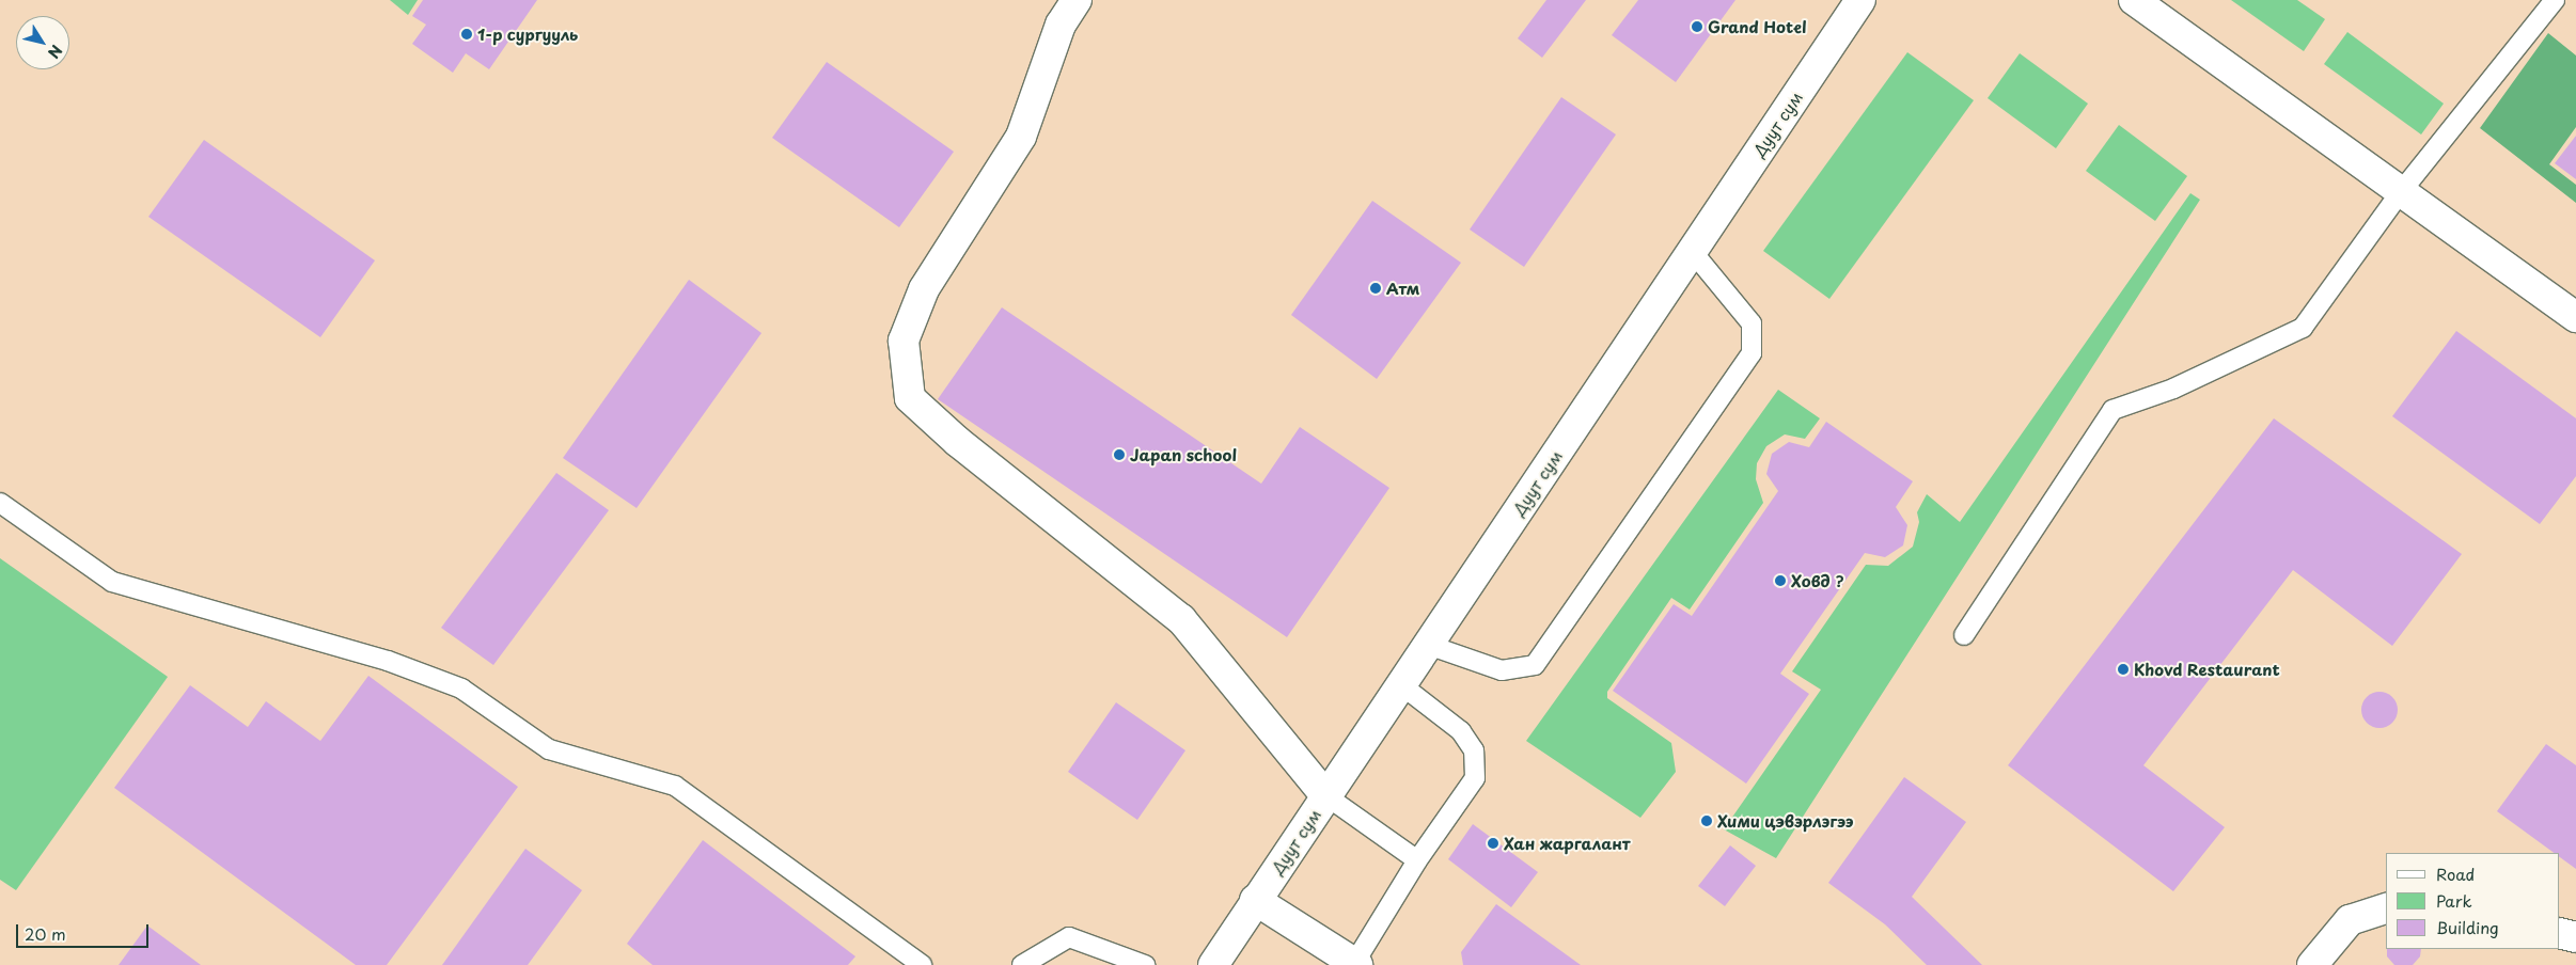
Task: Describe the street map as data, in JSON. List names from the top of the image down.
{
  "streets": {
    "main road": ["Дуут сум"]
  },
  "places": [
    "Grand Hotel",
    "1-р сургууль",
    "Атм",
    "Japan school",
    "Ховд ?",
    "Khovd Restaurant",
    "Хими цэвэрлэгээ",
    "Хан жаргалант"
  ],
  "legend": ["Road", "Park", "Building"],
  "scale_bar": "20 m",
  "north": "bottom right"
}
